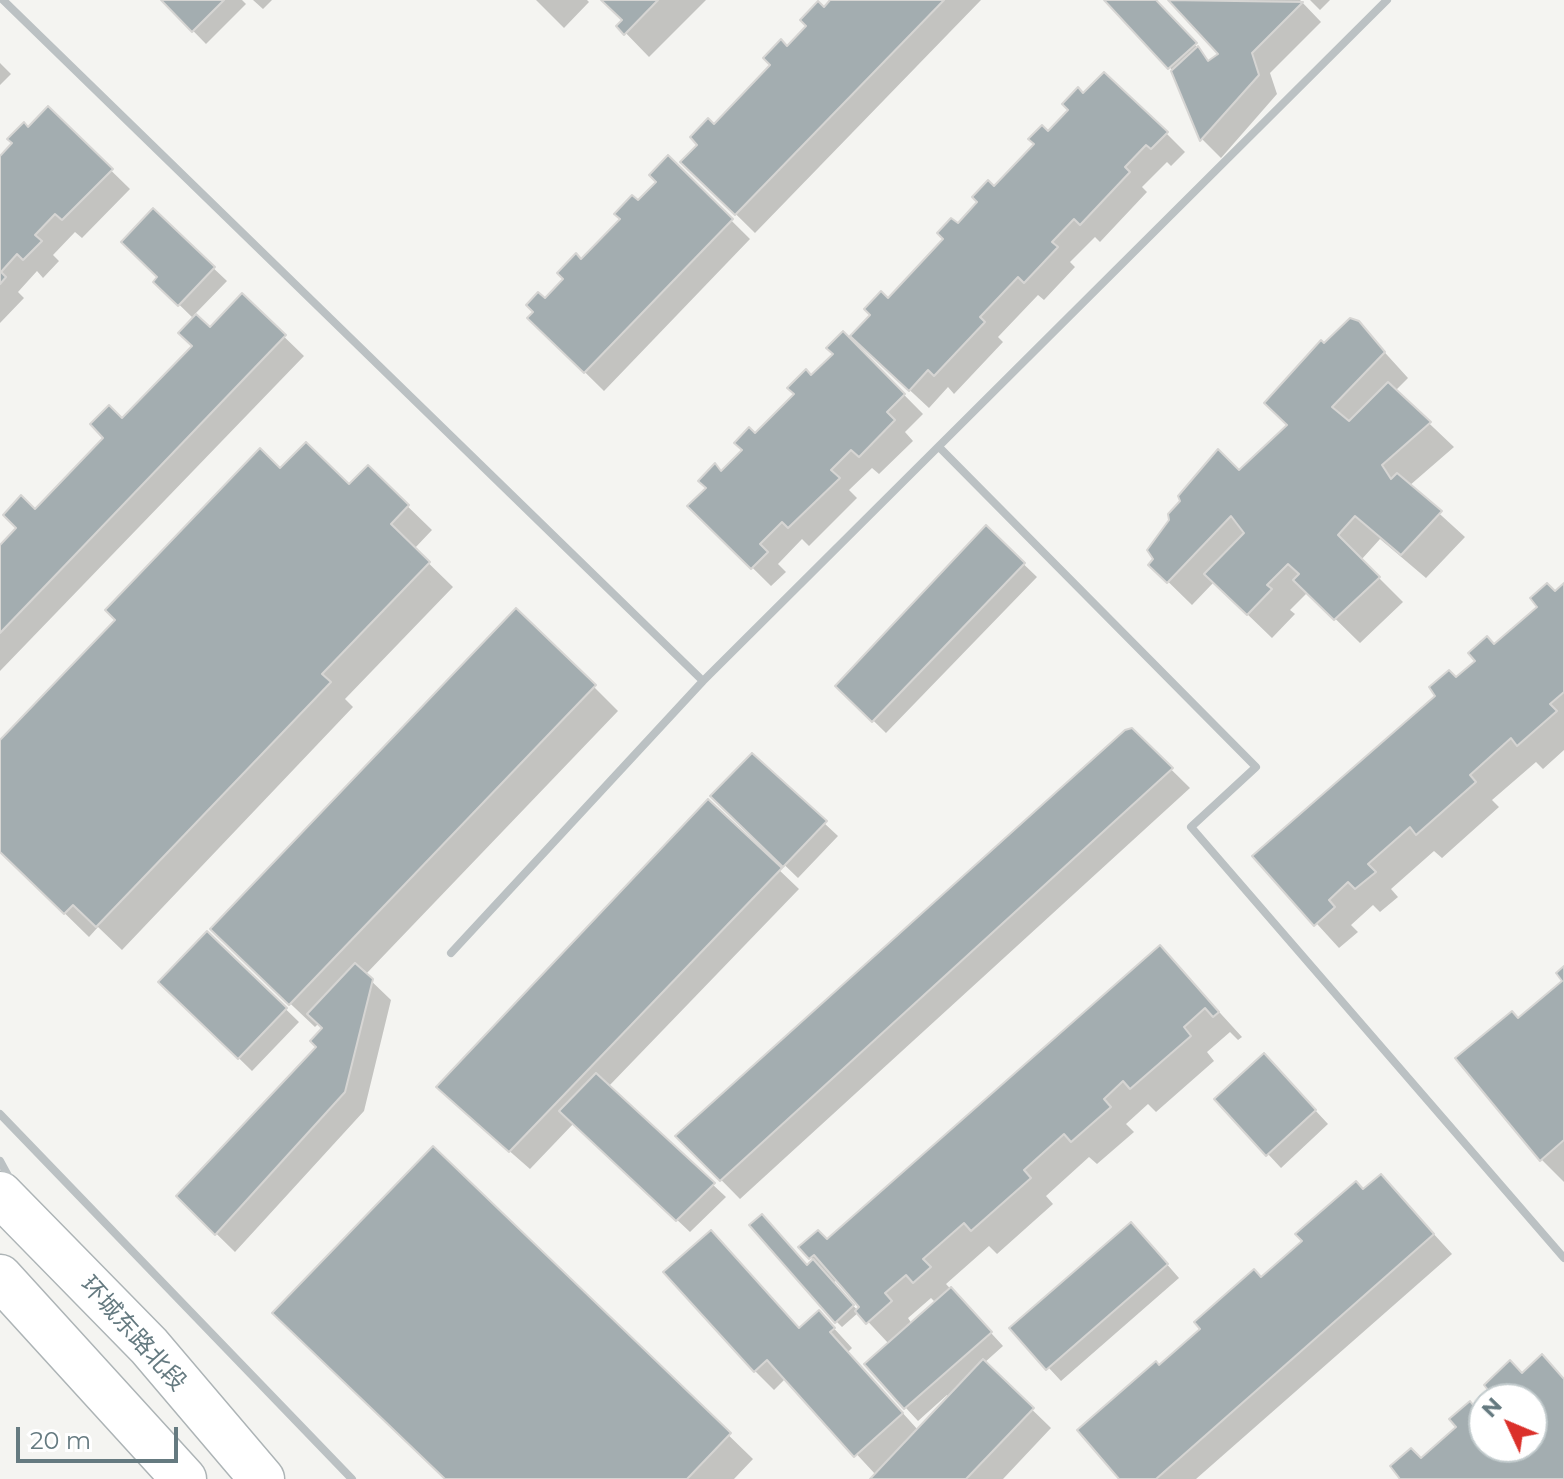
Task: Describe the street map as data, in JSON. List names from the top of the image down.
{
  "streets": {
    "main road": ["环城东路北段"]
  },
  "scale_bar": "20 m",
  "north": "top left"
}
